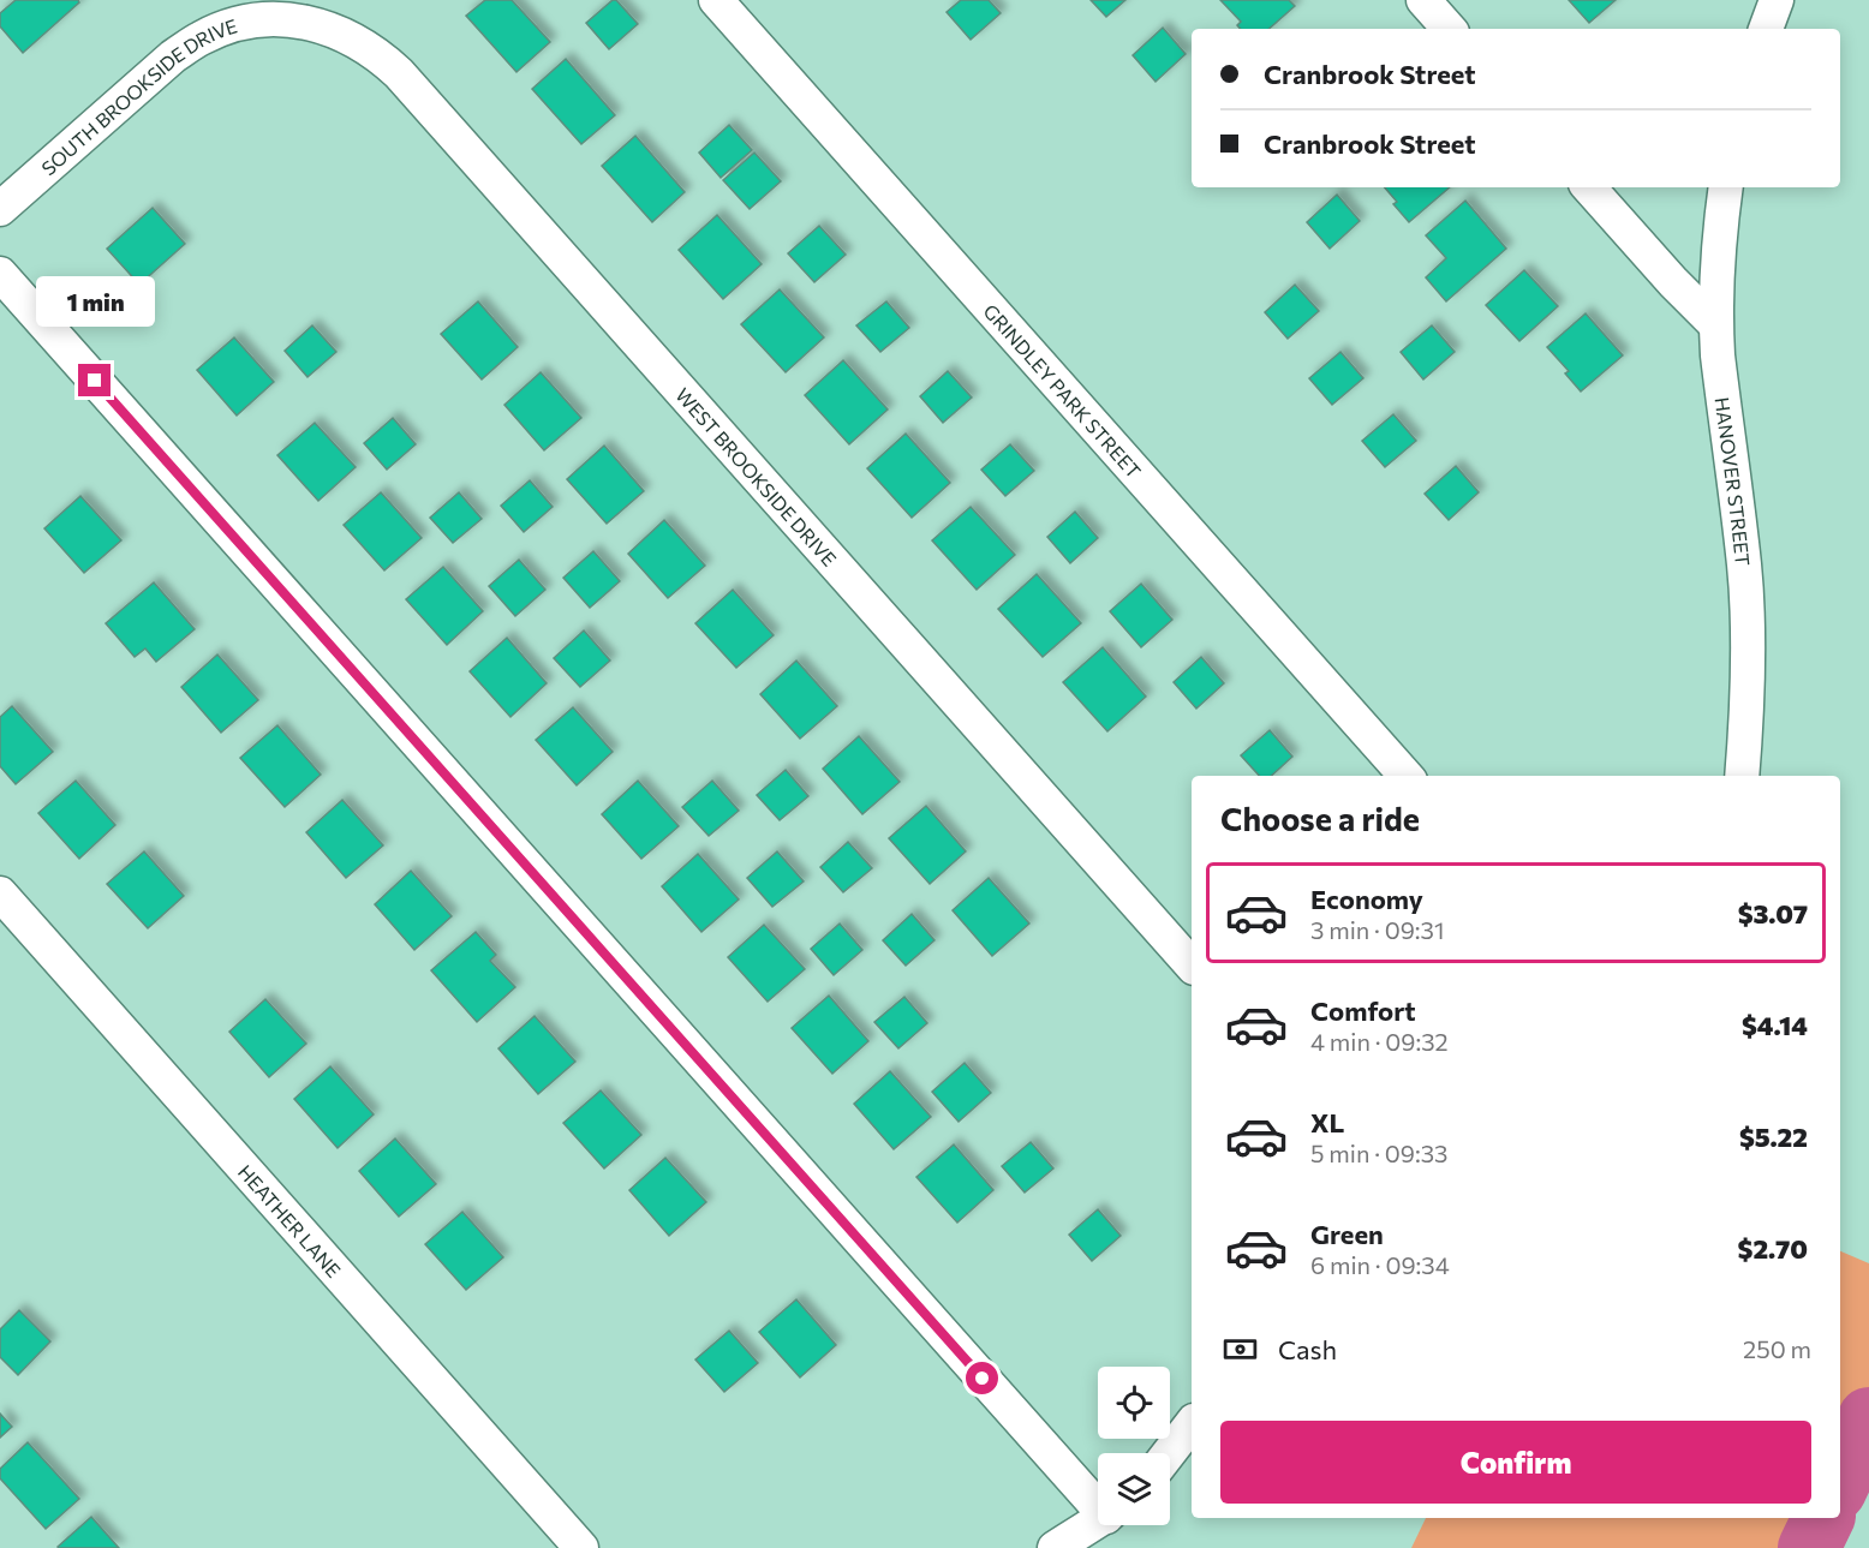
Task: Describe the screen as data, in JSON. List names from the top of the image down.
{
  "streets": {
    "street": [
      "SOUTH BROOKSIDE DRIVE",
      "GRINDLEY PARK STREET",
      "WEST BROOKSIDE DRIVE",
      "HANOVER STREET",
      "HEATHER LANE"
    ]
  },
  "crossings": [
    ["SOUTH BROOKSIDE DRIVE", "WEST BROOKSIDE DRIVE"]
  ],
  "page": {
    "banner": ["Cranbrook Street", "Cranbrook Street"],
    "bubble": "1 min",
    "heading": "Choose a ride",
    "list": [
      {
        "name": "Economy",
        "note": "3 min · 09:31",
        "value": "$3.07"
      },
      {
        "name": "Comfort",
        "note": "4 min · 09:32",
        "value": "$4.14"
      },
      {
        "name": "XL",
        "note": "5 min · 09:33",
        "value": "$5.22"
      },
      {
        "name": "Green",
        "note": "6 min · 09:34",
        "value": "$2.70"
      }
    ],
    "pay": ["Cash", "250 m"],
    "buttons": "Confirm"
  }
}
